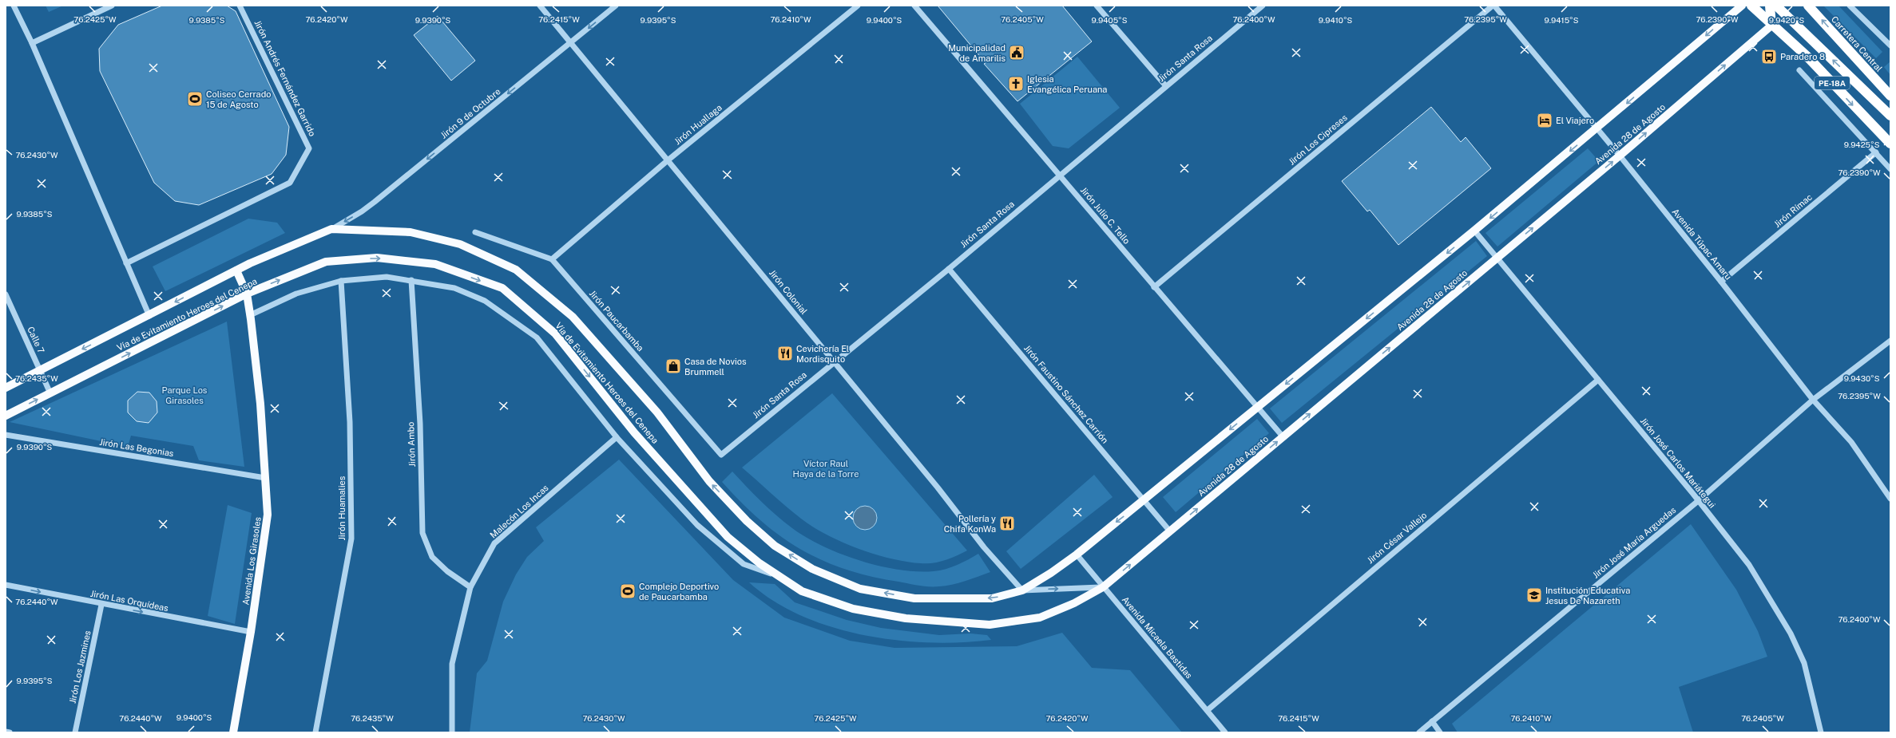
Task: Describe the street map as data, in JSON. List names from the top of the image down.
{
  "streets": {
    "highway": ["Carretera Central", "PE-18A"],
    "main road": ["Avenida 28 de Agosto", "Vía de Evitamiento Heroes del Cenepa", "Avenida Los Girasoles"],
    "street": [
      "Jirón Santa Rosa",
      "Jirón Andrés Fernández Garrido",
      "Jirón 9 de Octubre",
      "Jirón Huallaga",
      "Jirón Los Cipreses",
      "Jirón Rímac",
      "Jirón Julio C. Tello",
      "Avenida Túpac Amaru",
      "Jirón Colonial",
      "Jirón Paucarbamba",
      "Calle 7",
      "Jirón Faustino Sánchez Carrión",
      "Jirón Ambo",
      "Jirón Las Begonias",
      "Jirón José Carlos Mariátegui",
      "Jirón Huamalies",
      "Malecón Los Incas",
      "Jirón César Vallejo",
      "Jirón José María Arguedas",
      "Jirón Las Orquídeas",
      "Avenida Micaela Bastidas",
      "Jirón Los Jazmines"
    ]
  },
  "crossings": [
    ["Jirón Santa Rosa", "Jirón Julio C. Tello"],
    ["Jirón Santa Rosa", "Jirón Colonial"],
    ["Jirón Santa Rosa", "Jirón Paucarbamba"],
    ["Jirón Santa Rosa", "Jirón Faustino Sánchez Carrión"],
    ["PE-18A", "Avenida 28 de Agosto"],
    ["Jirón 9 de Octubre", "Jirón Colonial"],
    ["Jirón 9 de Octubre", "Vía de Evitamiento Heroes del Cenepa"],
    ["Jirón Huallaga", "Jirón Colonial"],
    ["Jirón Huallaga", "Jirón Paucarbamba"],
    ["Avenida 28 de Agosto", "Jirón Julio C. Tello"],
    ["Avenida 28 de Agosto", "Avenida Túpac Amaru"],
    ["Avenida 28 de Agosto", "Vía de Evitamiento Heroes del Cenepa"],
    ["Avenida 28 de Agosto", "Jirón Faustino Sánchez Carrión"],
    ["Avenida 28 de Agosto", "Jirón José Carlos Mariátegui"],
    ["Avenida 28 de Agosto", "Avenida Micaela Bastidas"],
    ["Jirón Los Cipreses", "Jirón Julio C. Tello"],
    ["Jirón Los Cipreses", "Avenida Túpac Amaru"],
    ["Jirón Rímac", "Avenida Túpac Amaru"],
    ["Avenida Túpac Amaru", "Jirón José María Arguedas"],
    ["Jirón Colonial", "Vía de Evitamiento Heroes del Cenepa"],
    ["Vía de Evitamiento Heroes del Cenepa", "Calle 7"],
    ["Vía de Evitamiento Heroes del Cenepa", "Avenida Los Girasoles"],
    ["Vía de Evitamiento Heroes del Cenepa", "Avenida Micaela Bastidas"],
    ["Jirón Ambo", "Malecón Los Incas"],
    ["Jirón Las Begonias", "Avenida Los Girasoles"],
    ["Jirón José Carlos Mariátegui", "Jirón César Vallejo"],
    ["Jirón José Carlos Mariátegui", "Jirón José María Arguedas"],
    ["Jirón César Vallejo", "Avenida Micaela Bastidas"],
    ["Avenida Los Girasoles", "Jirón Las Orquídeas"],
    ["Jirón Las Orquídeas", "Jirón Los Jazmines"]
  ],
  "one_way": ["Jirón 9 de Octubre", "Jirón Las Orquídeas"],
  "parks": ["Parque Los Girasoles", "Víctor Raul Haya de la Torre"],
  "places": {
    "public building": ["Municipalidad de Amarilis"],
    "bus stop": ["Paradero 8"],
    "church": ["Iglesia Evangélica Peruana"],
    "sports": ["Coliseo Cerrado 15 de Agosto", "Complejo Deportivo de Paucarbamba"],
    "hotel": ["El Viajero"],
    "restaurant": ["Cevichería El Mordisquito", "Pollería y Chifa KonWa"],
    "shop": ["Casa de Novios Brummell"],
    "school or university": ["Institución Educativa Jesus De Nazareth"]
  },
  "coordinates": [
    "76.2390°W",
    "76.2425°W",
    "76.2420°W",
    "76.2415°W",
    "76.2410°W",
    "76.2405°W",
    "76.2400°W",
    "76.2395°W",
    "9.9385°S",
    "9.9390°S",
    "9.9395°S",
    "9.9400°S",
    "9.9405°S",
    "9.9410°S",
    "9.9415°S",
    "9.9420°S",
    "9.9425°S",
    "76.2430°W",
    "9.9430°S",
    "76.2435°W",
    "76.2440°W"
  ]
}
